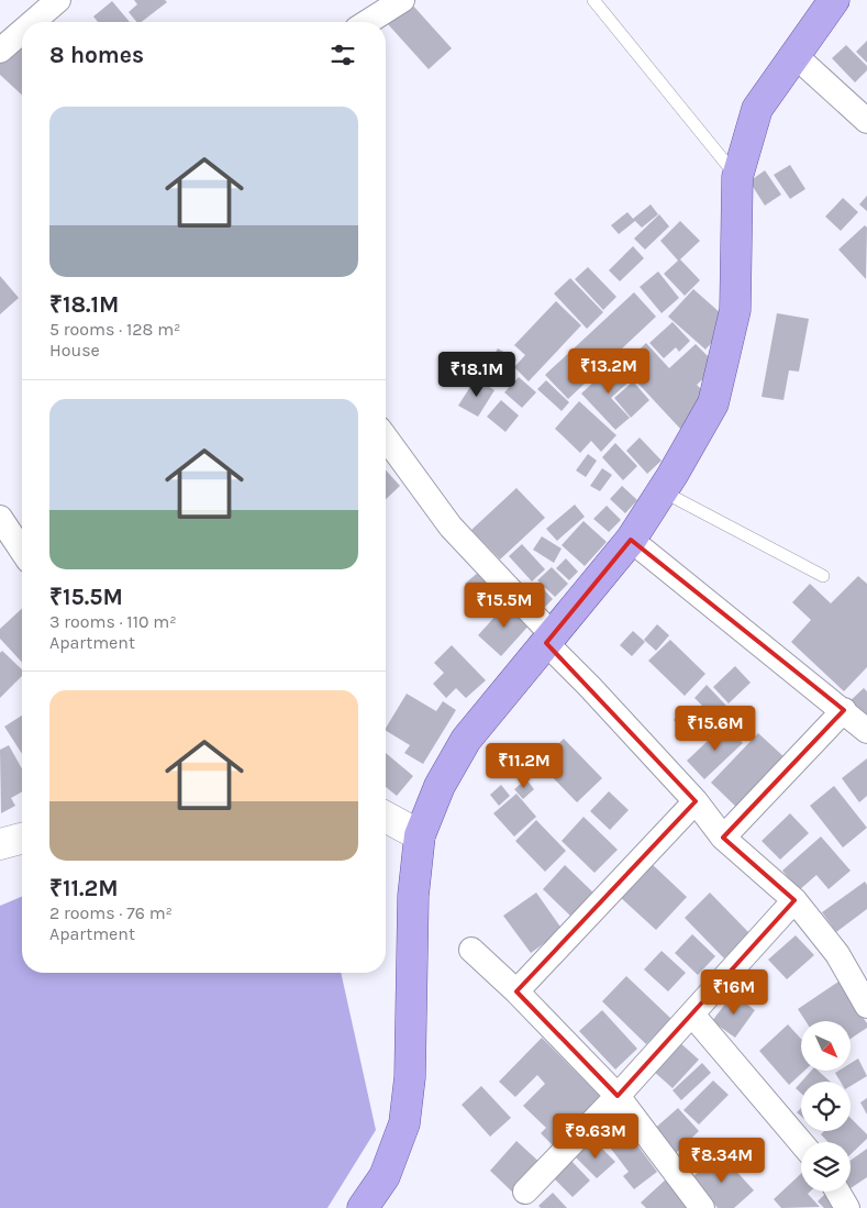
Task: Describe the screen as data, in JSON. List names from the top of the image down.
{
  "north": "bottom right",
  "page": {
    "heading": "8 homes",
    "list": [
      {
        "name": "₹18.1M",
        "note": "5 rooms · 128 m² · House"
      },
      {
        "name": "₹15.5M",
        "note": "3 rooms · 110 m² · Apartment"
      },
      {
        "name": "₹11.2M",
        "note": "2 rooms · 76 m² · Apartment"
      }
    ],
    "price": [
      "₹13.2M",
      "₹18.1M",
      "₹15.5M",
      "₹15.6M",
      "₹11.2M",
      "₹16M",
      "₹9.63M",
      "₹8.34M"
    ]
  }
}
